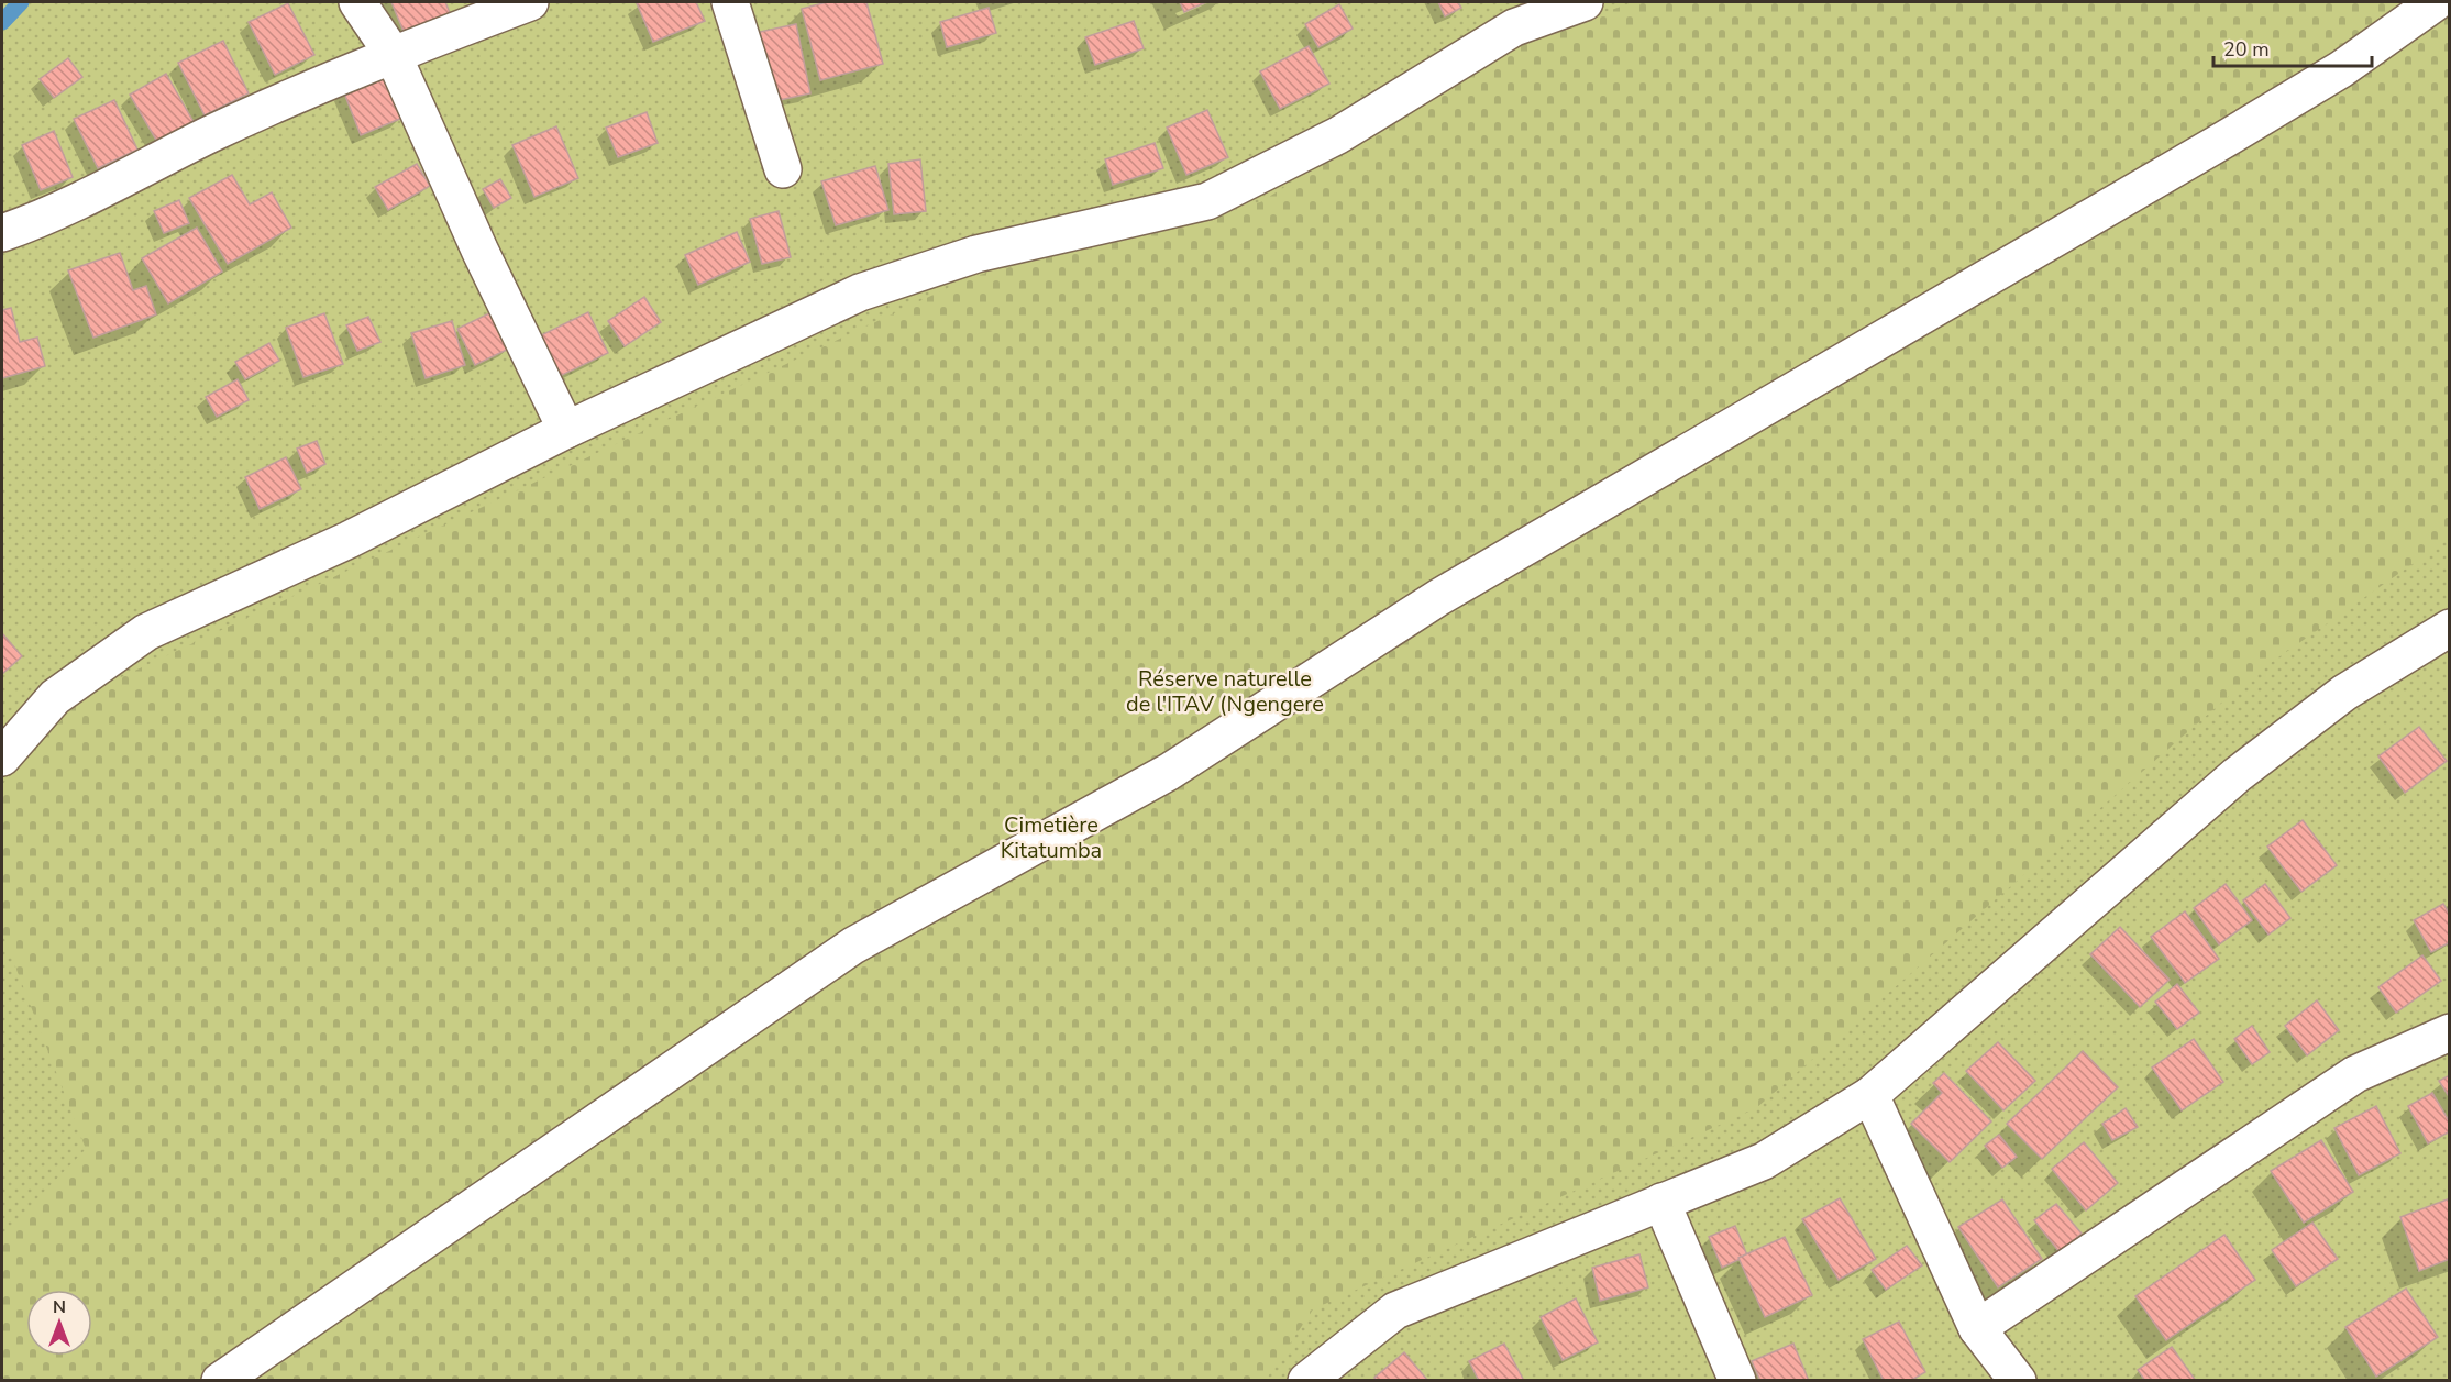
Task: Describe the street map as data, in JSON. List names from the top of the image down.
{
  "parks": ["Réserve naturelle de l'ITAV (Ngengere", "Cimetière Kitatumba"],
  "scale_bar": "20 m",
  "north": "top"
}
